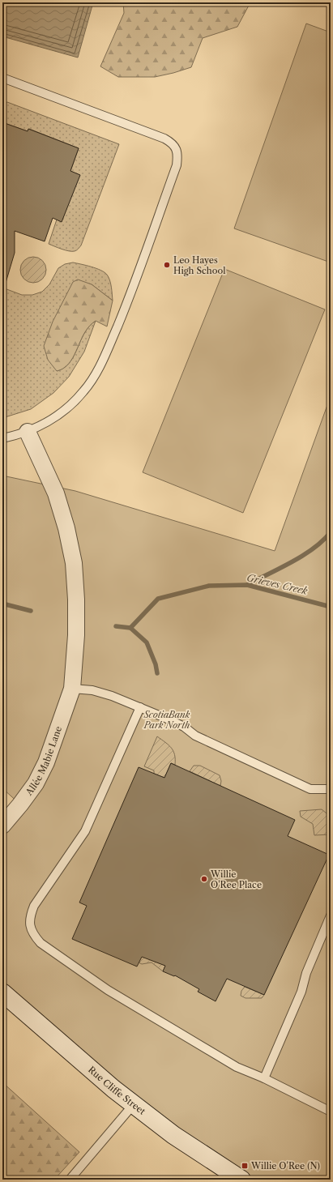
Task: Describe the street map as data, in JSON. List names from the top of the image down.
{
  "streets": {
    "main road": ["Rue Cliffe Street"],
    "street": ["Allée Mabie Lane"]
  },
  "water": ["Grieves Creek"],
  "parks": ["ScotiaBank Park North"],
  "places": {
    "other": ["Leo Hayes High School", "Willie O'Ree Place"],
    "transit": ["Willie O'Ree (N)"]
  }
}
